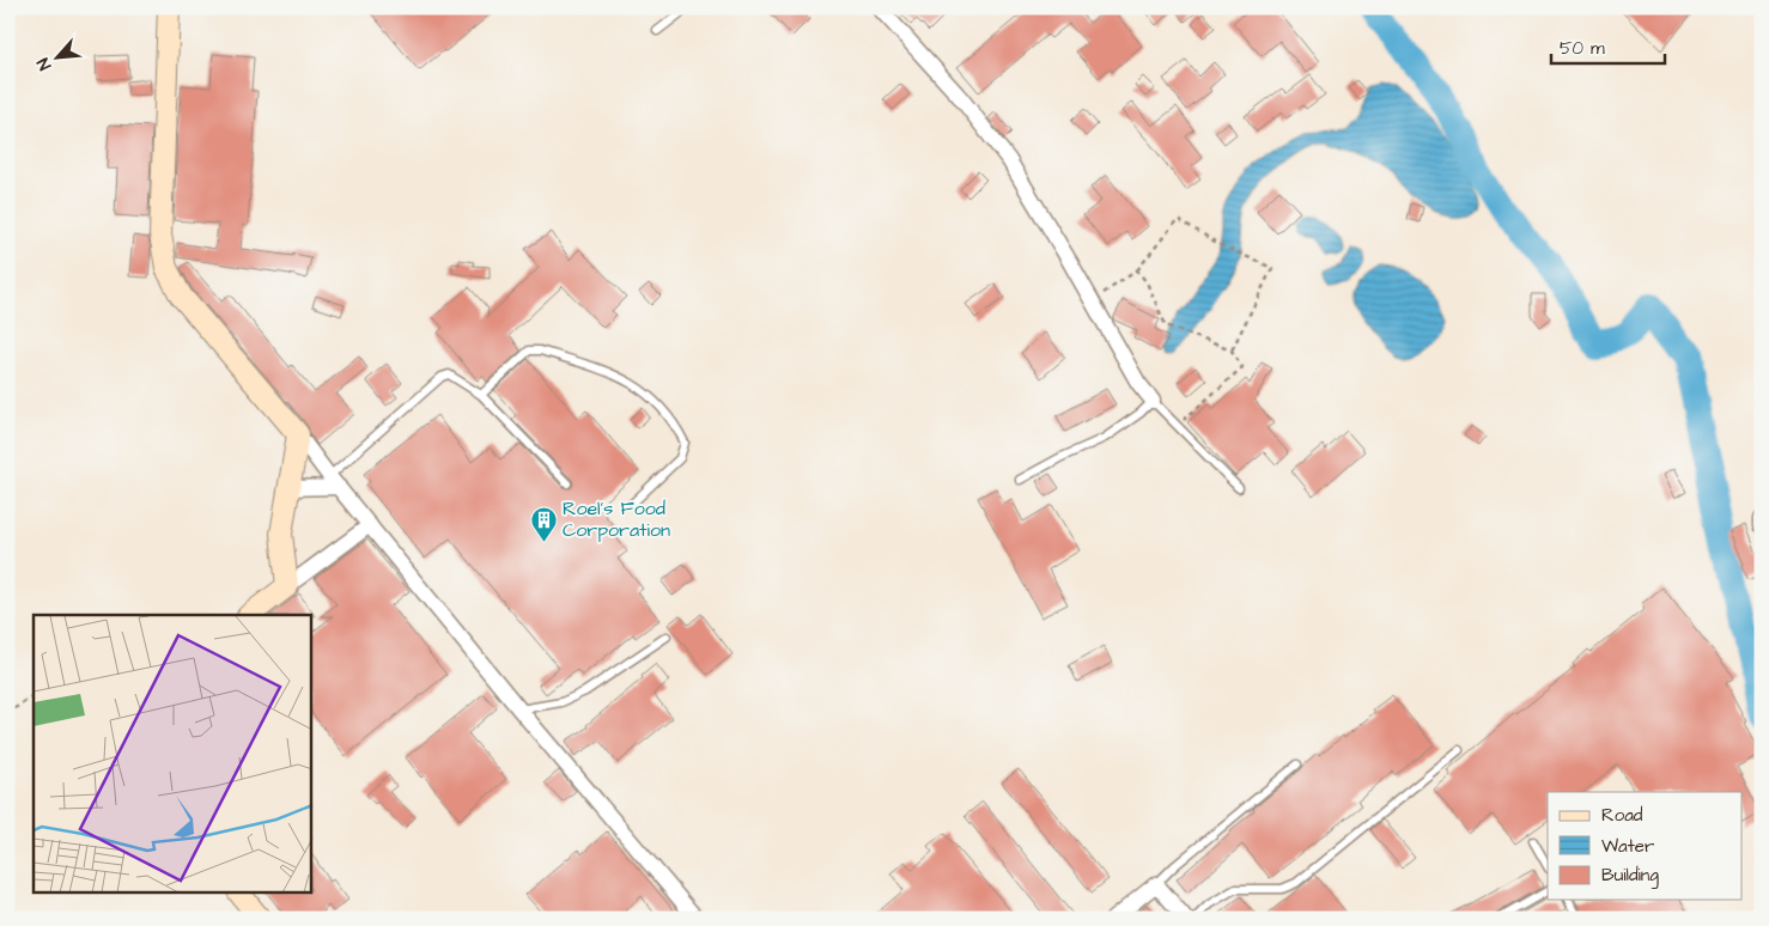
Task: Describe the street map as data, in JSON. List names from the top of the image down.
{
  "places": {
    "building": ["Roel's Food Corporation"]
  },
  "legend": ["Road", "Water", "Building"],
  "scale_bar": "50 m",
  "north": "bottom left"
}
